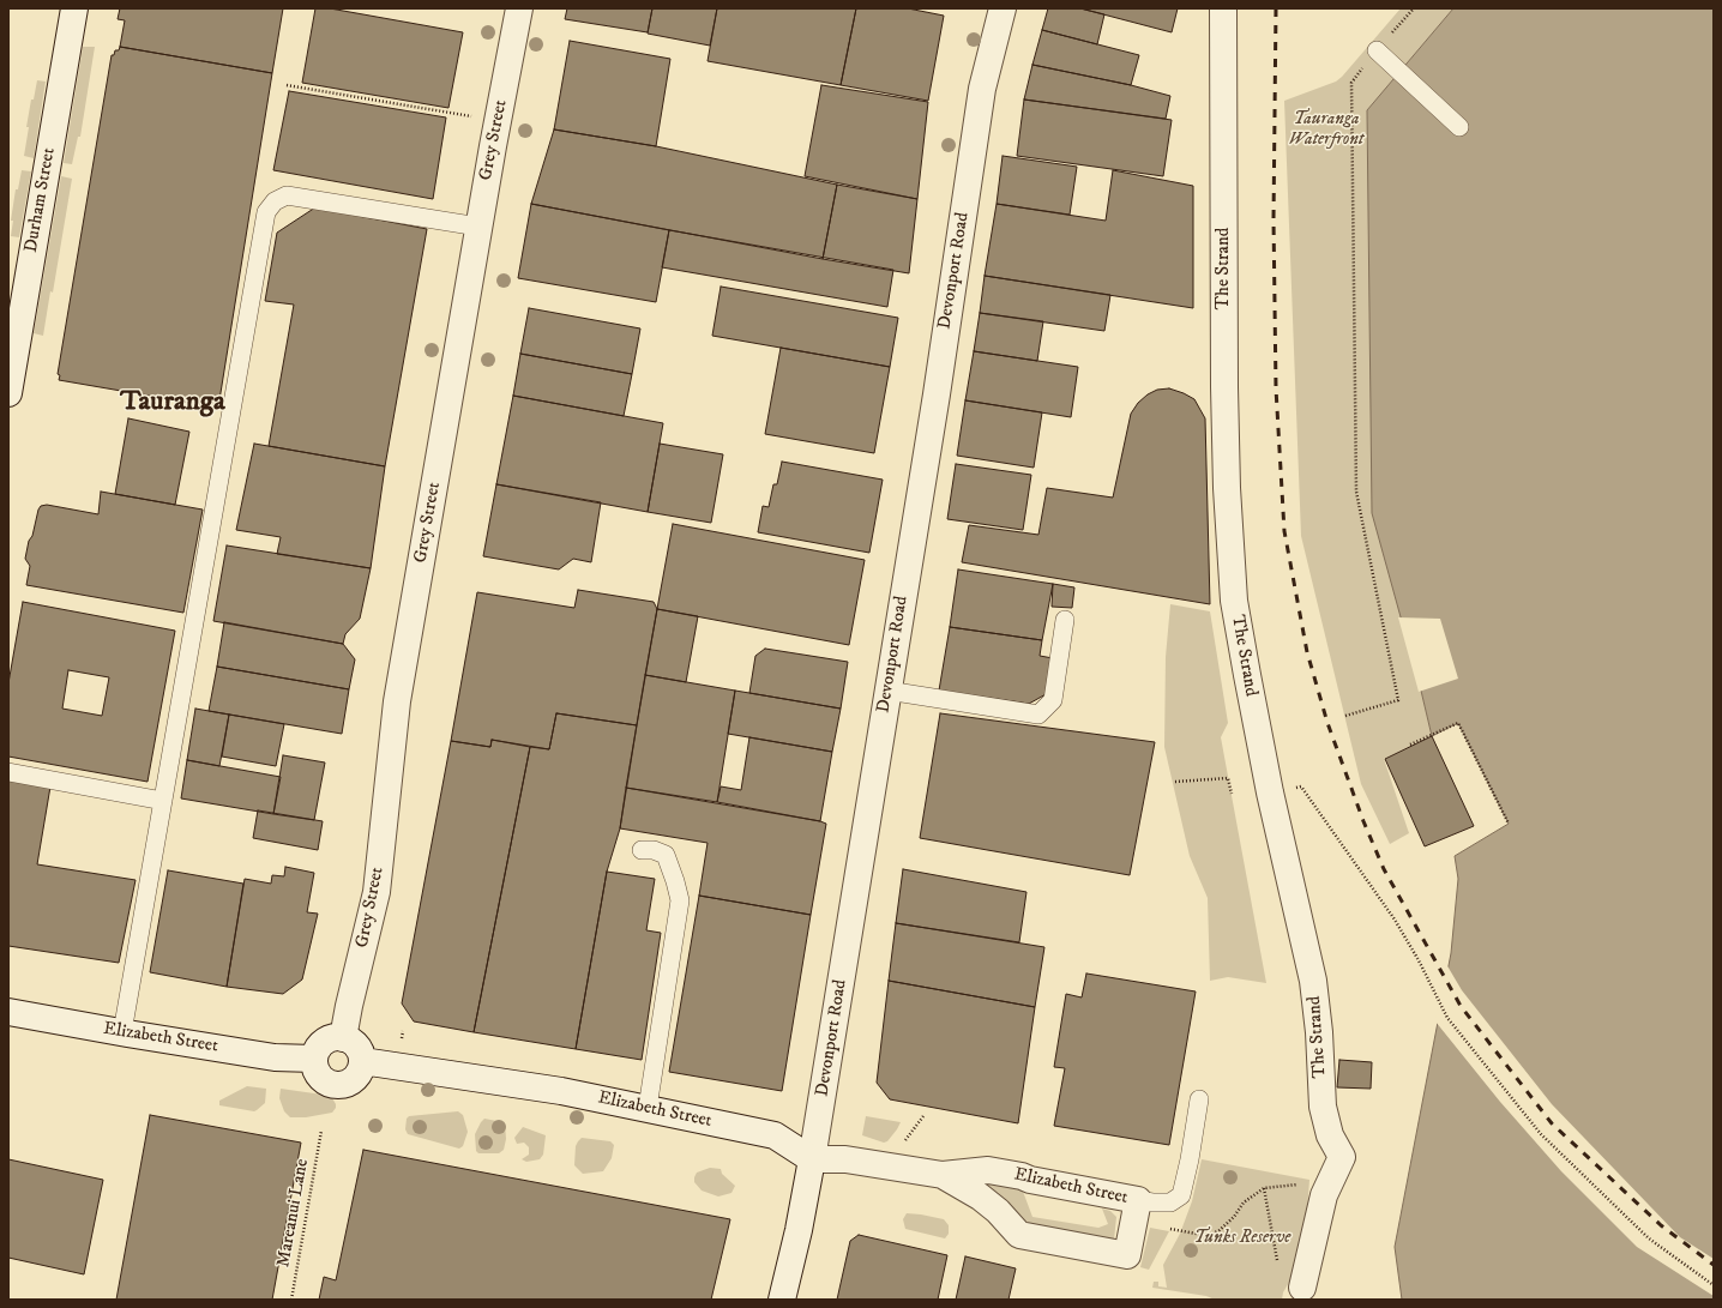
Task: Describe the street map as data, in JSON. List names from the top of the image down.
{
  "streets": {
    "street": [
      "Grey Street",
      "Durham Street",
      "The Strand",
      "Devonport Road",
      "Elizabeth Street"
    ],
    "path": ["Mareanui Lane"]
  },
  "crossings": [
    ["Grey Street", "Elizabeth Street"],
    ["Devonport Road", "Elizabeth Street"]
  ],
  "districts": ["Tauranga"],
  "parks": ["Tauranga Waterfront", "Tunks Reserve"]
}
